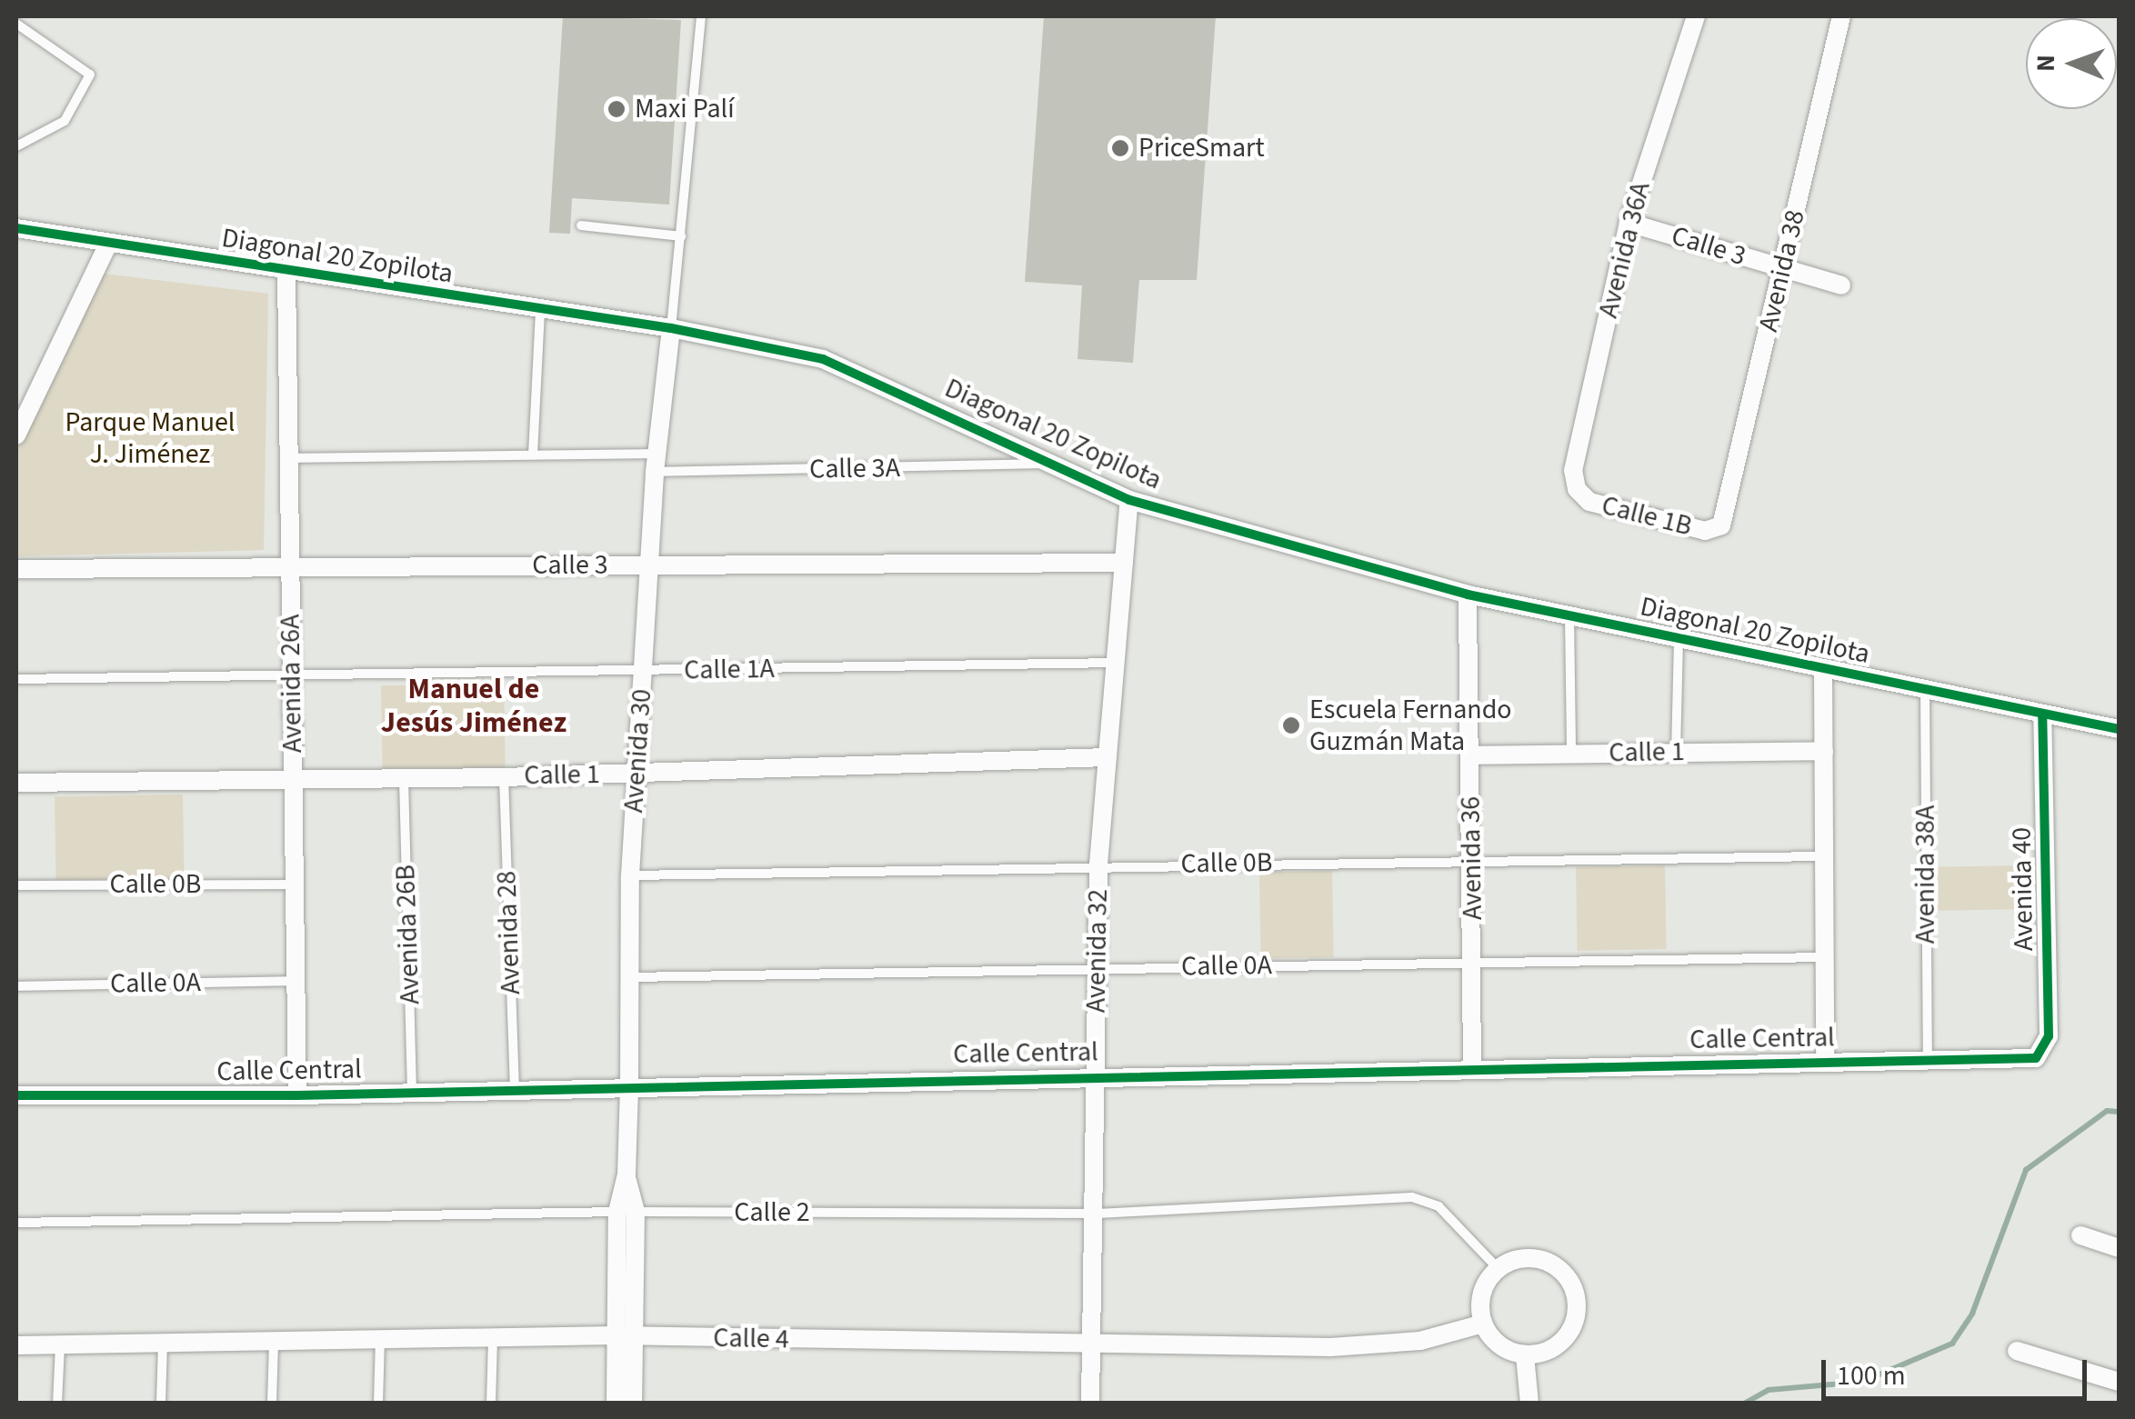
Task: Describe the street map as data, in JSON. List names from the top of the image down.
{
  "streets": {
    "street": [
      "Calle 3",
      "Avenida 36A",
      "Diagonal 20 Zopilota",
      "Avenida 38",
      "Calle 1B",
      "Avenida 26A",
      "Avenida 30",
      "Calle 1",
      "Avenida 36",
      "Avenida 40",
      "Avenida 32",
      "Calle Central",
      "Calle 4"
    ],
    "lane": [
      "Calle 3A",
      "Calle 1A",
      "Calle 0B",
      "Avenida 38A",
      "Avenida 28",
      "Avenida 26B",
      "Calle 0A",
      "Calle 2"
    ]
  },
  "crossings": [
    ["Calle 3", "Avenida 36A"],
    ["Calle 3", "Avenida 38"],
    ["Calle 3", "Avenida 26A"],
    ["Calle 3", "Avenida 30"],
    ["Calle 3", "Avenida 32"],
    ["Avenida 36A", "Calle 1B"],
    ["Diagonal 20 Zopilota", "Calle 3A"],
    ["Diagonal 20 Zopilota", "Avenida 26A"],
    ["Diagonal 20 Zopilota", "Avenida 30"],
    ["Diagonal 20 Zopilota", "Avenida 36"],
    ["Diagonal 20 Zopilota", "Avenida 38A"],
    ["Diagonal 20 Zopilota", "Avenida 40"],
    ["Diagonal 20 Zopilota", "Avenida 32"],
    ["Avenida 38", "Calle 1B"],
    ["Calle 3A", "Avenida 26A"],
    ["Calle 3A", "Avenida 30"],
    ["Calle 1A", "Avenida 26A"],
    ["Calle 1A", "Avenida 30"],
    ["Calle 1A", "Avenida 32"],
    ["Avenida 26A", "Calle 1"],
    ["Avenida 26A", "Calle 0B"],
    ["Avenida 26A", "Calle 0A"],
    ["Avenida 26A", "Calle Central"],
    ["Avenida 30", "Calle 1"],
    ["Avenida 30", "Calle 0B"],
    ["Avenida 30", "Calle 0A"],
    ["Avenida 30", "Calle Central"],
    ["Avenida 30", "Calle 2"],
    ["Avenida 30", "Calle 4"],
    ["Calle 1", "Avenida 36"],
    ["Calle 1", "Avenida 28"],
    ["Calle 1", "Avenida 26B"],
    ["Calle 1", "Avenida 32"],
    ["Avenida 36", "Calle 0B"],
    ["Avenida 36", "Calle 0A"],
    ["Avenida 36", "Calle Central"],
    ["Calle 0B", "Avenida 32"],
    ["Avenida 38A", "Calle Central"],
    ["Avenida 40", "Calle Central"],
    ["Avenida 28", "Calle Central"],
    ["Avenida 26B", "Calle Central"],
    ["Avenida 32", "Calle 0A"],
    ["Avenida 32", "Calle Central"],
    ["Avenida 32", "Calle 2"],
    ["Avenida 32", "Calle 4"],
    ["Calle 2", "Calle 4"]
  ],
  "districts": ["Manuel de Jesús Jiménez"],
  "parks": ["Parque Manuel J. Jiménez"],
  "places": ["Maxi Palí", "PriceSmart", "Escuela Fernando Guzmán Mata"],
  "scale_bar": "100 m",
  "north": "left"
}
